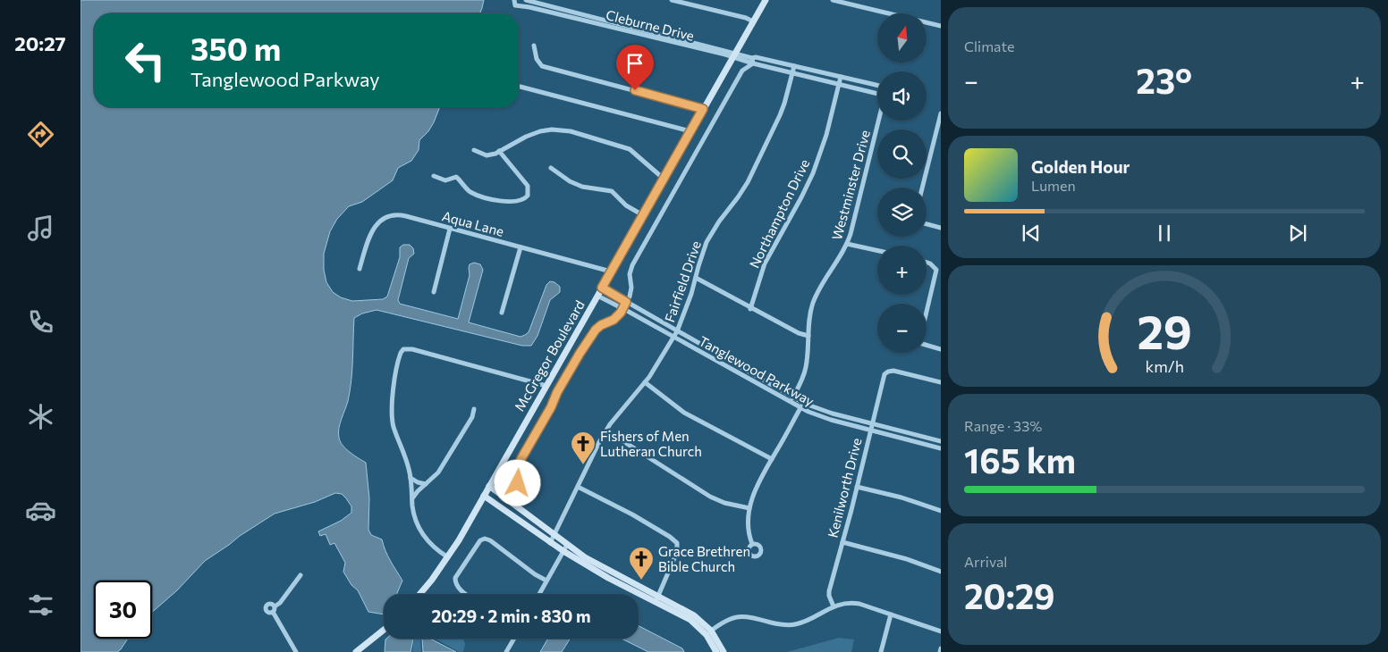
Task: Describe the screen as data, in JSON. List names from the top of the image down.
{
  "streets": {
    "main road": ["McGregor Boulevard"],
    "street": [
      "Cleburne Drive",
      "Westminster Drive",
      "Northampton Drive",
      "Aqua Lane",
      "Fairfield Drive",
      "Tanglewood Parkway",
      "Kenilworth Drive"
    ]
  },
  "crossings": [
    ["Cleburne Drive", "McGregor Boulevard"],
    ["Westminster Drive", "Tanglewood Parkway"],
    ["Aqua Lane", "McGregor Boulevard"],
    ["Fairfield Drive", "Tanglewood Parkway"],
    ["McGregor Boulevard", "Tanglewood Parkway"],
    ["Tanglewood Parkway", "Kenilworth Drive"]
  ],
  "places": {
    "church": ["Fishers of Men Lutheran Church", "Grace Brethren Bible Church"]
  },
  "north": "top",
  "page": {
    "tabs": "20:27",
    "tile": [
      "Climate",
      ["Range · 33%", "165 km"],
      ["Arrival", "20:29"]
    ],
    "map_buttons": ["+", "−"],
    "turn": ["350 m", "Tanglewood Parkway"],
    "heat": ["−", "23°", "+"],
    "song": ["Golden Hour", "Lumen"],
    "limit": "30",
    "trip": "20:29 · 2 min · 830 m",
    "gauge": ["29", "km/h"]
  }
}
